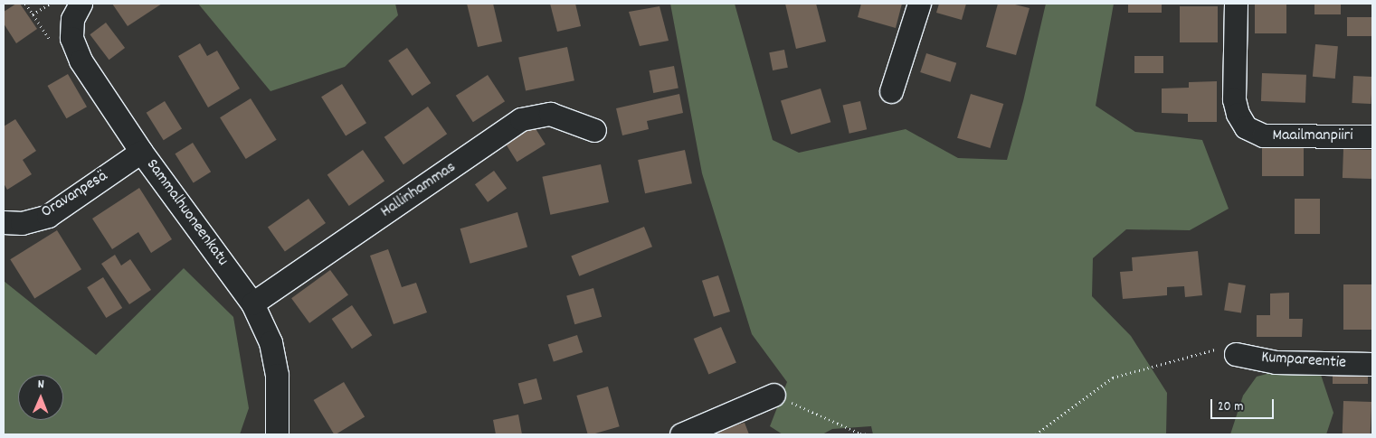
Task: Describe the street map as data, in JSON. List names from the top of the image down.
{
  "streets": {
    "street": [
      "Maailmanpiiri",
      "Hallinhammas",
      "Oravanpesä",
      "Sammalhuoneenkatu",
      "Kumpareentie"
    ]
  },
  "crossings": [
    ["Hallinhammas", "Sammalhuoneenkatu"],
    ["Oravanpesä", "Sammalhuoneenkatu"]
  ],
  "scale_bar": "20 m",
  "north": "top"
}
